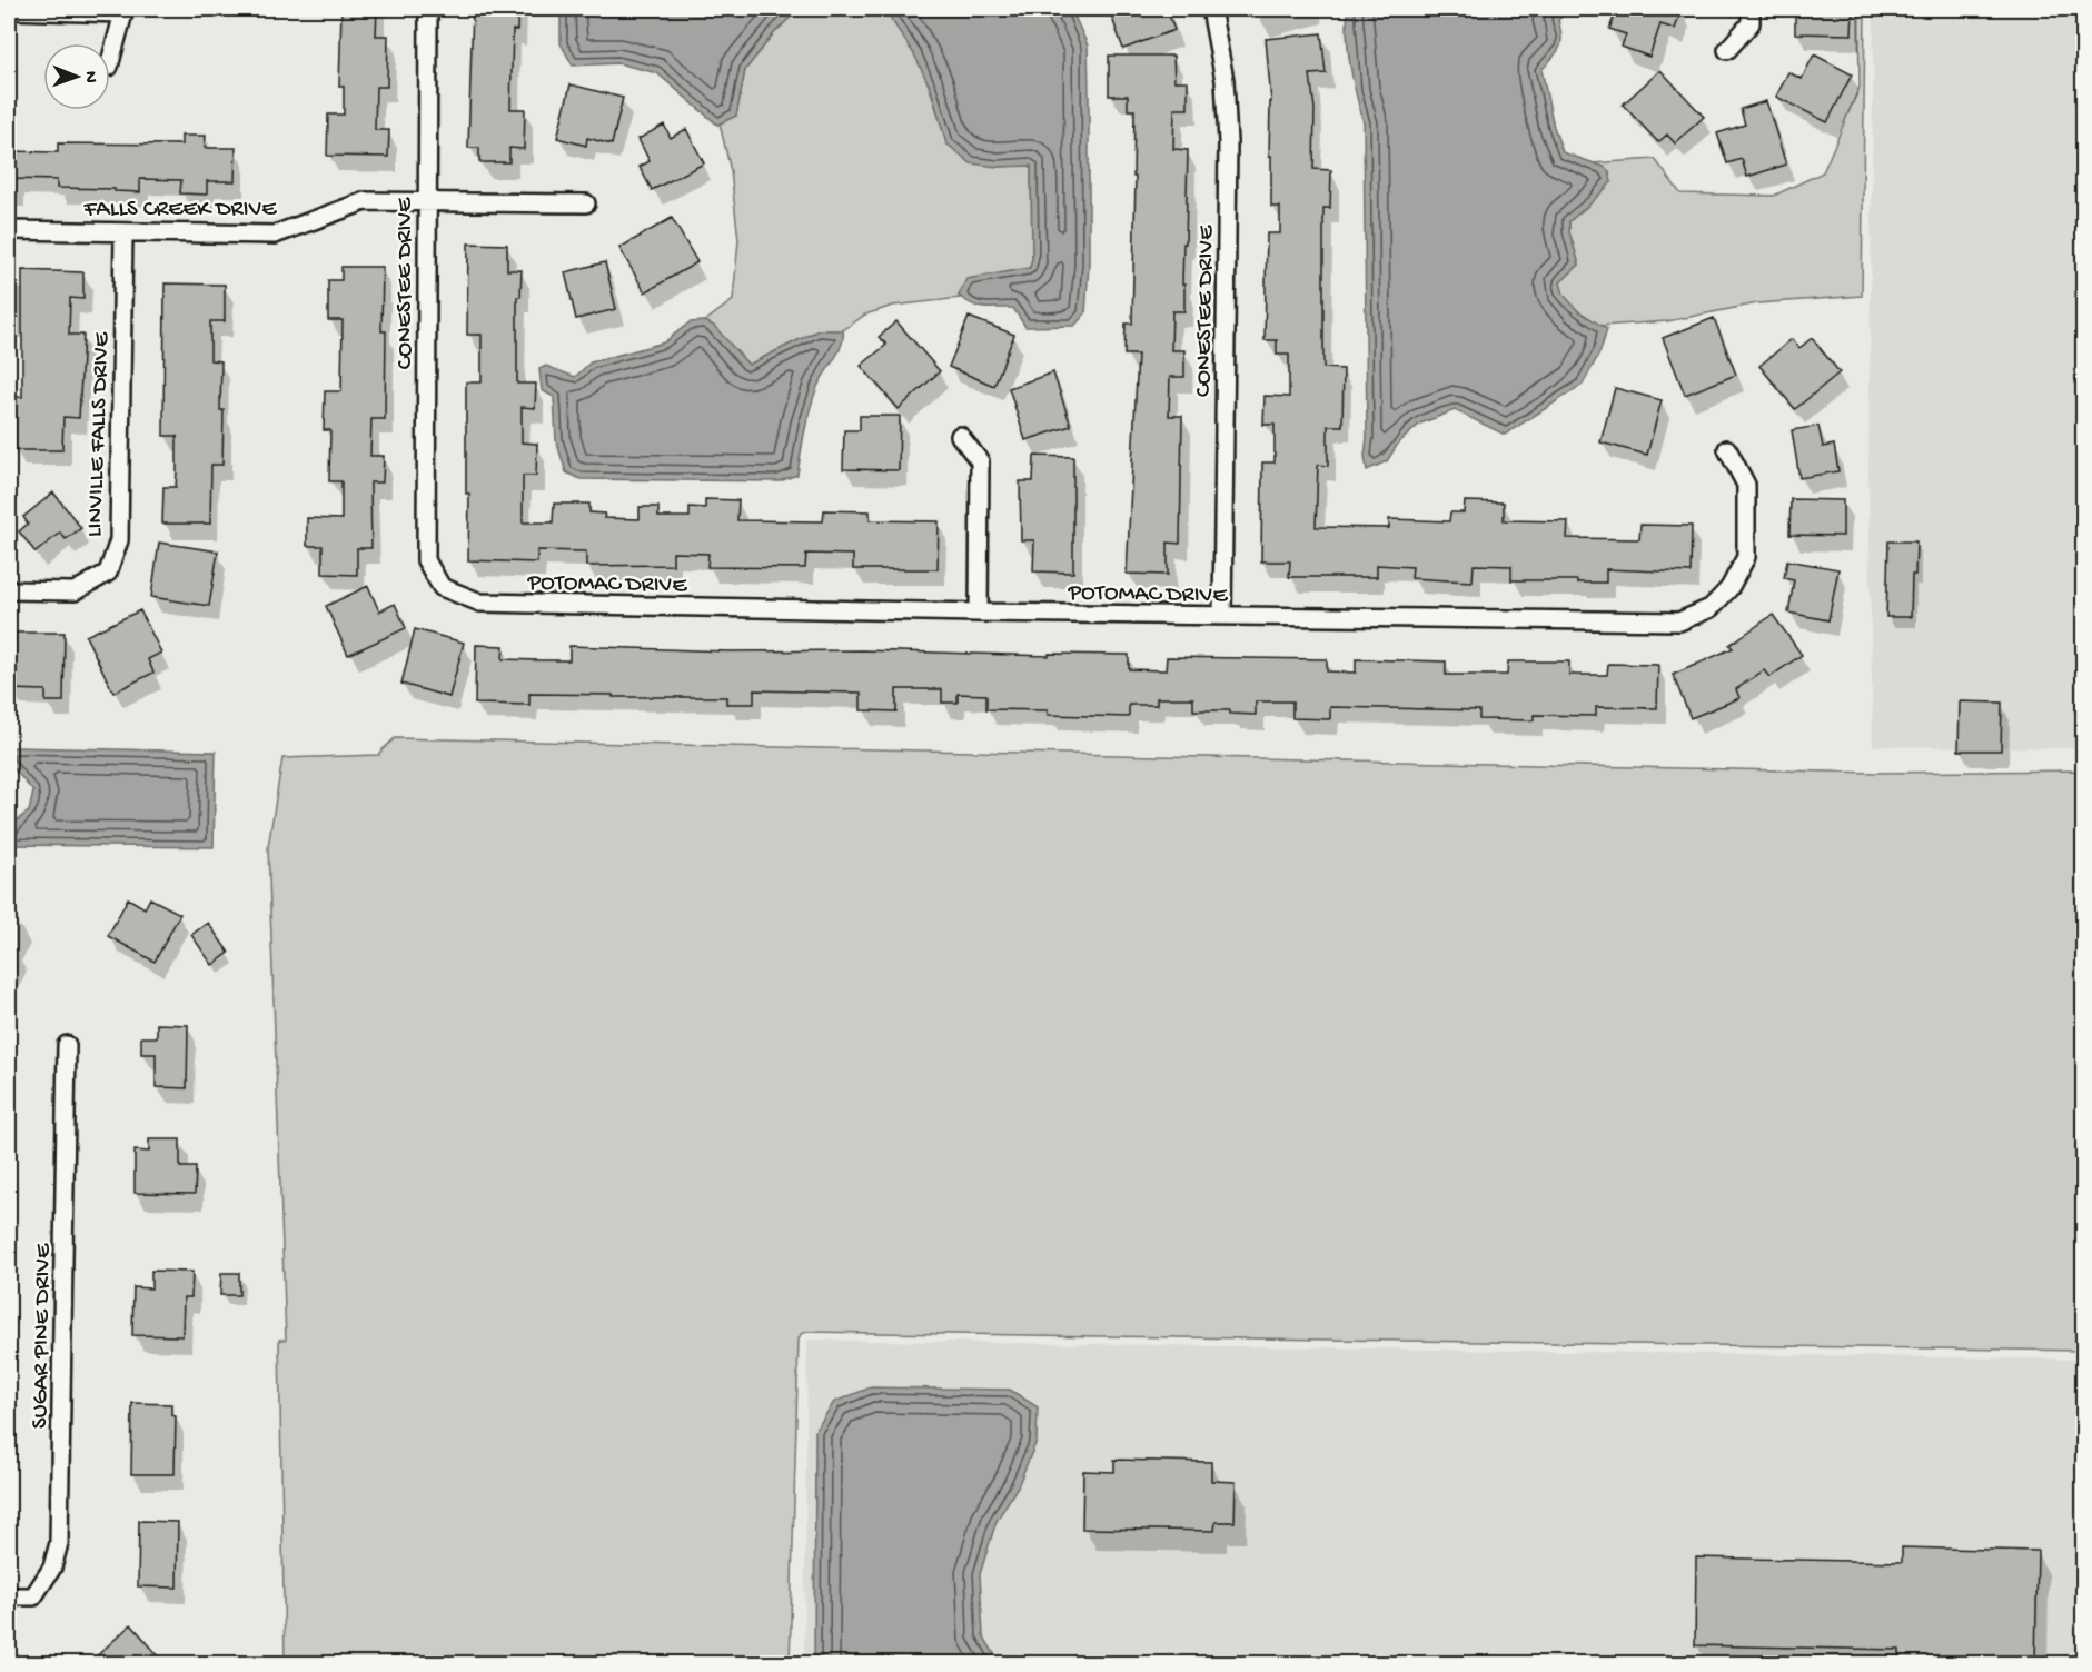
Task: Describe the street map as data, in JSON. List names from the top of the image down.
{
  "streets": {
    "street": [
      "FALLS CREEK DRIVE",
      "CONESTEE DRIVE",
      "LINVILLE FALLS DRIVE",
      "POTOMAC DRIVE",
      "SUGAR PINE DRIVE"
    ]
  },
  "crossings": [
    ["FALLS CREEK DRIVE", "CONESTEE DRIVE"],
    ["FALLS CREEK DRIVE", "LINVILLE FALLS DRIVE"],
    ["CONESTEE DRIVE", "POTOMAC DRIVE"]
  ],
  "north": "right"
}
